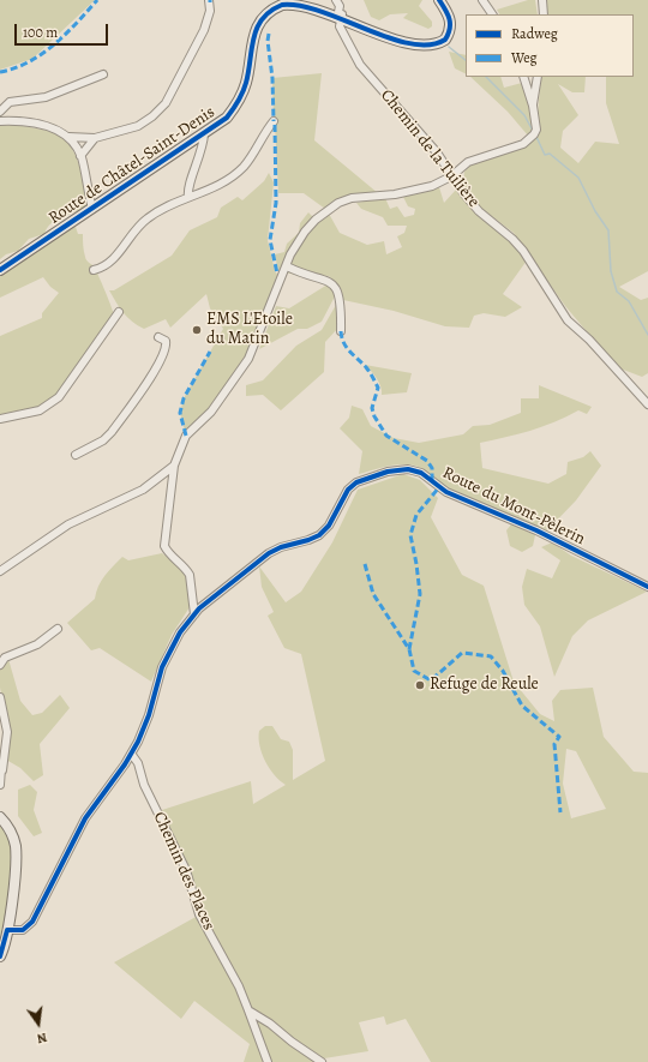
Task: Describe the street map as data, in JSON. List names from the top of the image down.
{
  "streets": {
    "main road": ["Route de Châtel-Saint-Denis"],
    "street": ["Chemin de la Tuilière", "Route du Mont-Pèlerin", "Chemin des Places"]
  },
  "crossings": [
    ["Chemin de la Tuilière", "Route de Châtel-Saint-Denis"],
    ["Route du Mont-Pèlerin", "Chemin des Places"]
  ],
  "places": ["EMS L'Etoile du Matin", "Refuge de Reule"],
  "legend": ["Radweg", "Weg"],
  "scale_bar": "100 m",
  "north": "bottom"
}
